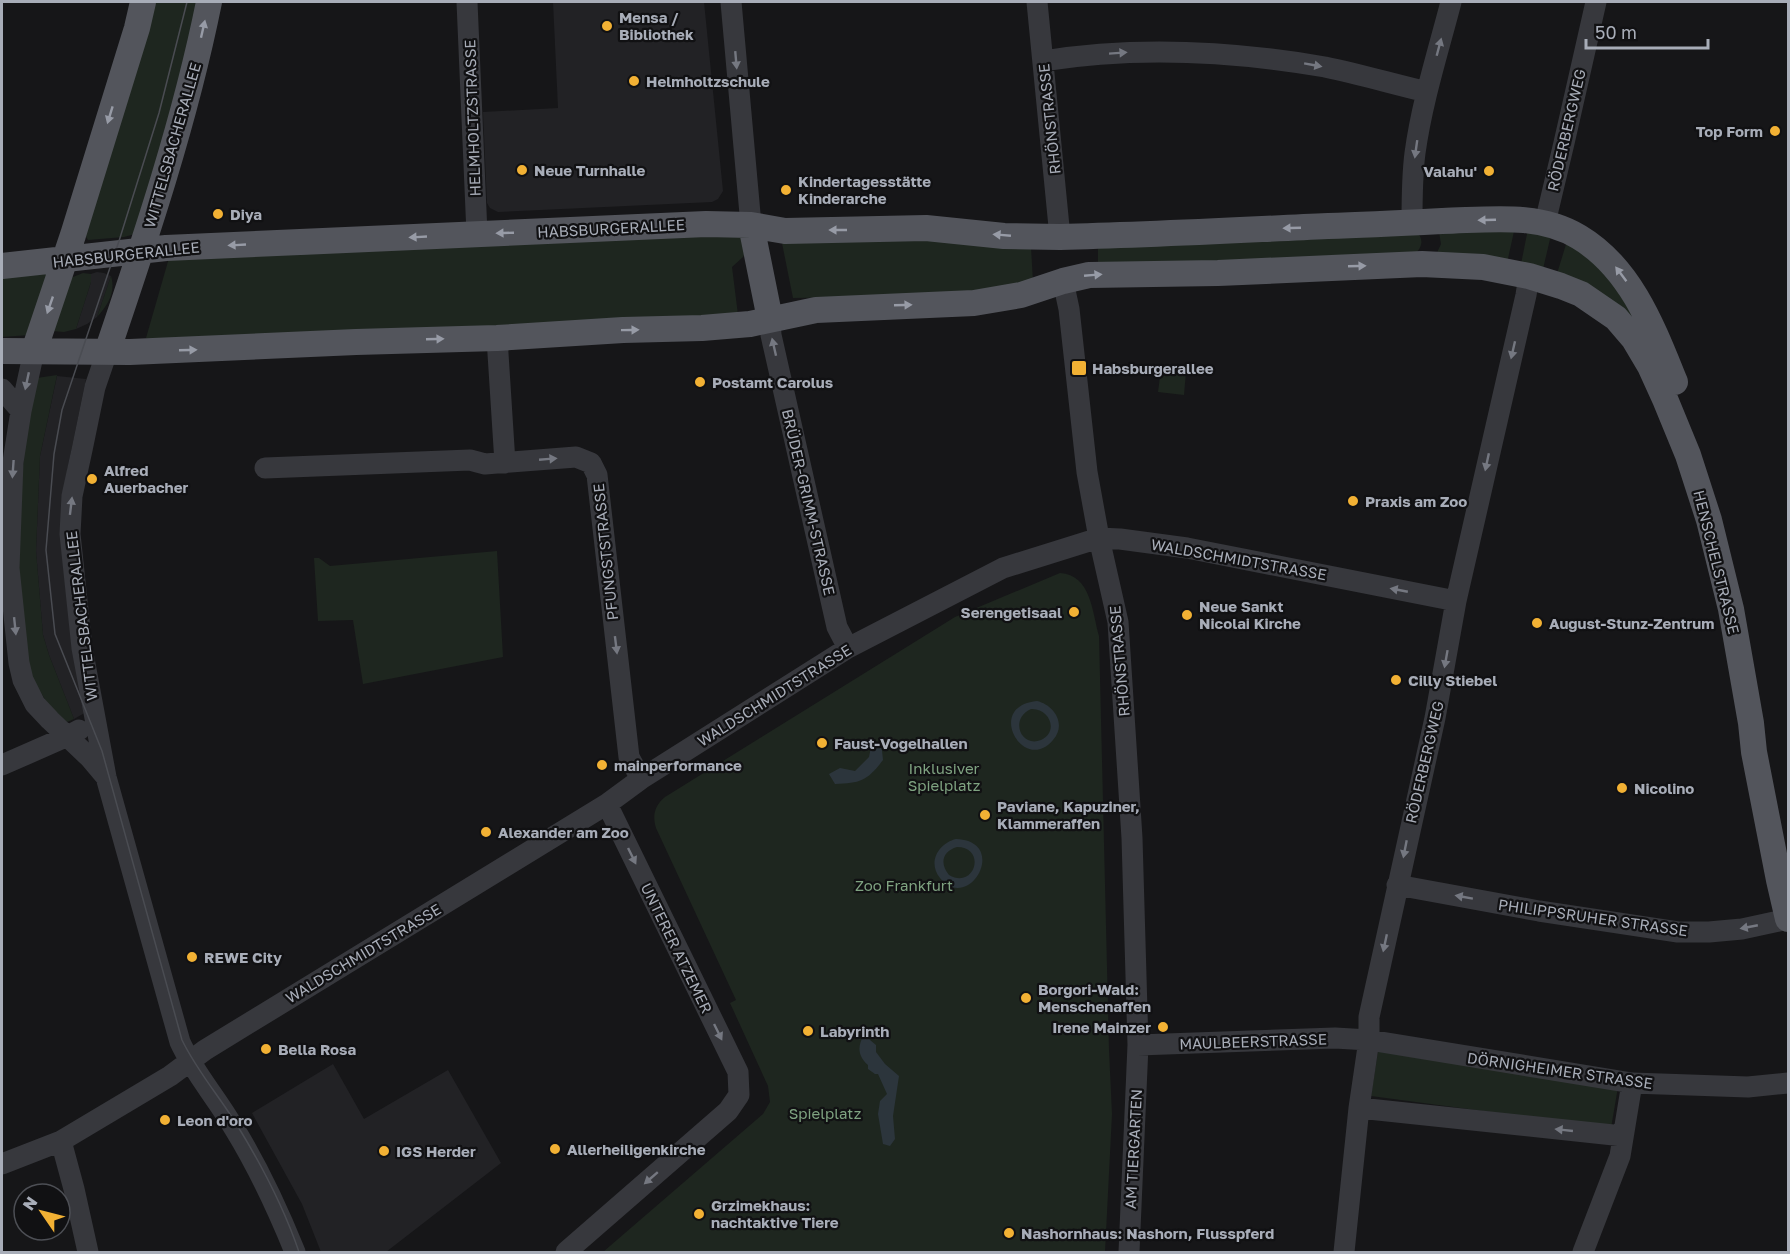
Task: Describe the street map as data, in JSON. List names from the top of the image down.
{
  "streets": {
    "main road": ["WITTELSBACHERALLEE", "HABSBURGERALLEE", "HENSCHELSTRASSE"],
    "street": [
      "HELMHOLTZSTRASSE",
      "RHÖNSTRASSE",
      "RÖDERBERGWEG",
      "BRÜDER-GRIMM-STRASSE",
      "PFUNGSTSTRASSE",
      "WALDSCHMIDTSTRASSE",
      "PHILIPPSRUHER STRASSE",
      "UNTERER ATZEMER",
      "MAULBEERSTRASSE",
      "DÖRNIGHEIMER STRASSE",
      "AM TIERGARTEN"
    ]
  },
  "crossings": [
    ["HELMHOLTZSTRASSE", "HABSBURGERALLEE"],
    ["RHÖNSTRASSE", "HABSBURGERALLEE"],
    ["RHÖNSTRASSE", "WALDSCHMIDTSTRASSE"],
    ["RHÖNSTRASSE", "MAULBEERSTRASSE"],
    ["RHÖNSTRASSE", "AM TIERGARTEN"],
    ["RÖDERBERGWEG", "HABSBURGERALLEE"],
    ["RÖDERBERGWEG", "WALDSCHMIDTSTRASSE"],
    ["RÖDERBERGWEG", "HENSCHELSTRASSE"],
    ["RÖDERBERGWEG", "PHILIPPSRUHER STRASSE"],
    ["RÖDERBERGWEG", "MAULBEERSTRASSE"],
    ["RÖDERBERGWEG", "DÖRNIGHEIMER STRASSE"],
    ["WITTELSBACHERALLEE", "HABSBURGERALLEE"],
    ["WITTELSBACHERALLEE", "WALDSCHMIDTSTRASSE"],
    ["HABSBURGERALLEE", "HENSCHELSTRASSE"],
    ["BRÜDER-GRIMM-STRASSE", "WALDSCHMIDTSTRASSE"],
    ["PFUNGSTSTRASSE", "WALDSCHMIDTSTRASSE"],
    ["WALDSCHMIDTSTRASSE", "UNTERER ATZEMER"],
    ["HENSCHELSTRASSE", "PHILIPPSRUHER STRASSE"],
    ["MAULBEERSTRASSE", "DÖRNIGHEIMER STRASSE"],
    ["MAULBEERSTRASSE", "AM TIERGARTEN"]
  ],
  "one_way": [
    "RÖDERBERGWEG",
    "BRÜDER-GRIMM-STRASSE",
    "PHILIPPSRUHER STRASSE",
    "UNTERER ATZEMER"
  ],
  "parks": ["Inklusiver Spielplatz", "Zoo Frankfurt", "Spielplatz"],
  "places": {
    "other": [
      "Mensa / Bibliothek",
      "Helmholtzschule",
      "Top Form",
      "Neue Turnhalle",
      "Valahu'",
      "Kindertagesstätte Kinderarche",
      "Diya",
      "Postamt Carolus",
      "Alfred Auerbacher",
      "Praxis am Zoo",
      "Serengetisaal",
      "Neue Sankt Nicolai Kirche",
      "August-Stunz-Zentrum",
      "Cilly Stiebel",
      "Faust-Vogelhallen",
      "mainperformance",
      "Nicolino",
      "Paviane, Kapuziner, Klammeraffen",
      "Alexander am Zoo",
      "REWE City",
      "Borgori-Wald: Menschenaffen",
      "Irene Mainzer",
      "Labyrinth",
      "Bella Rosa",
      "Leon d'oro",
      "Allerheiligenkirche",
      "IGS Herder",
      "Grzimekhaus: nachtaktive Tiere",
      "Nashornhaus: Nashorn, Flusspferd"
    ],
    "transit": ["Habsburgerallee"]
  },
  "scale_bar": "50 m",
  "north": "top left"
}
